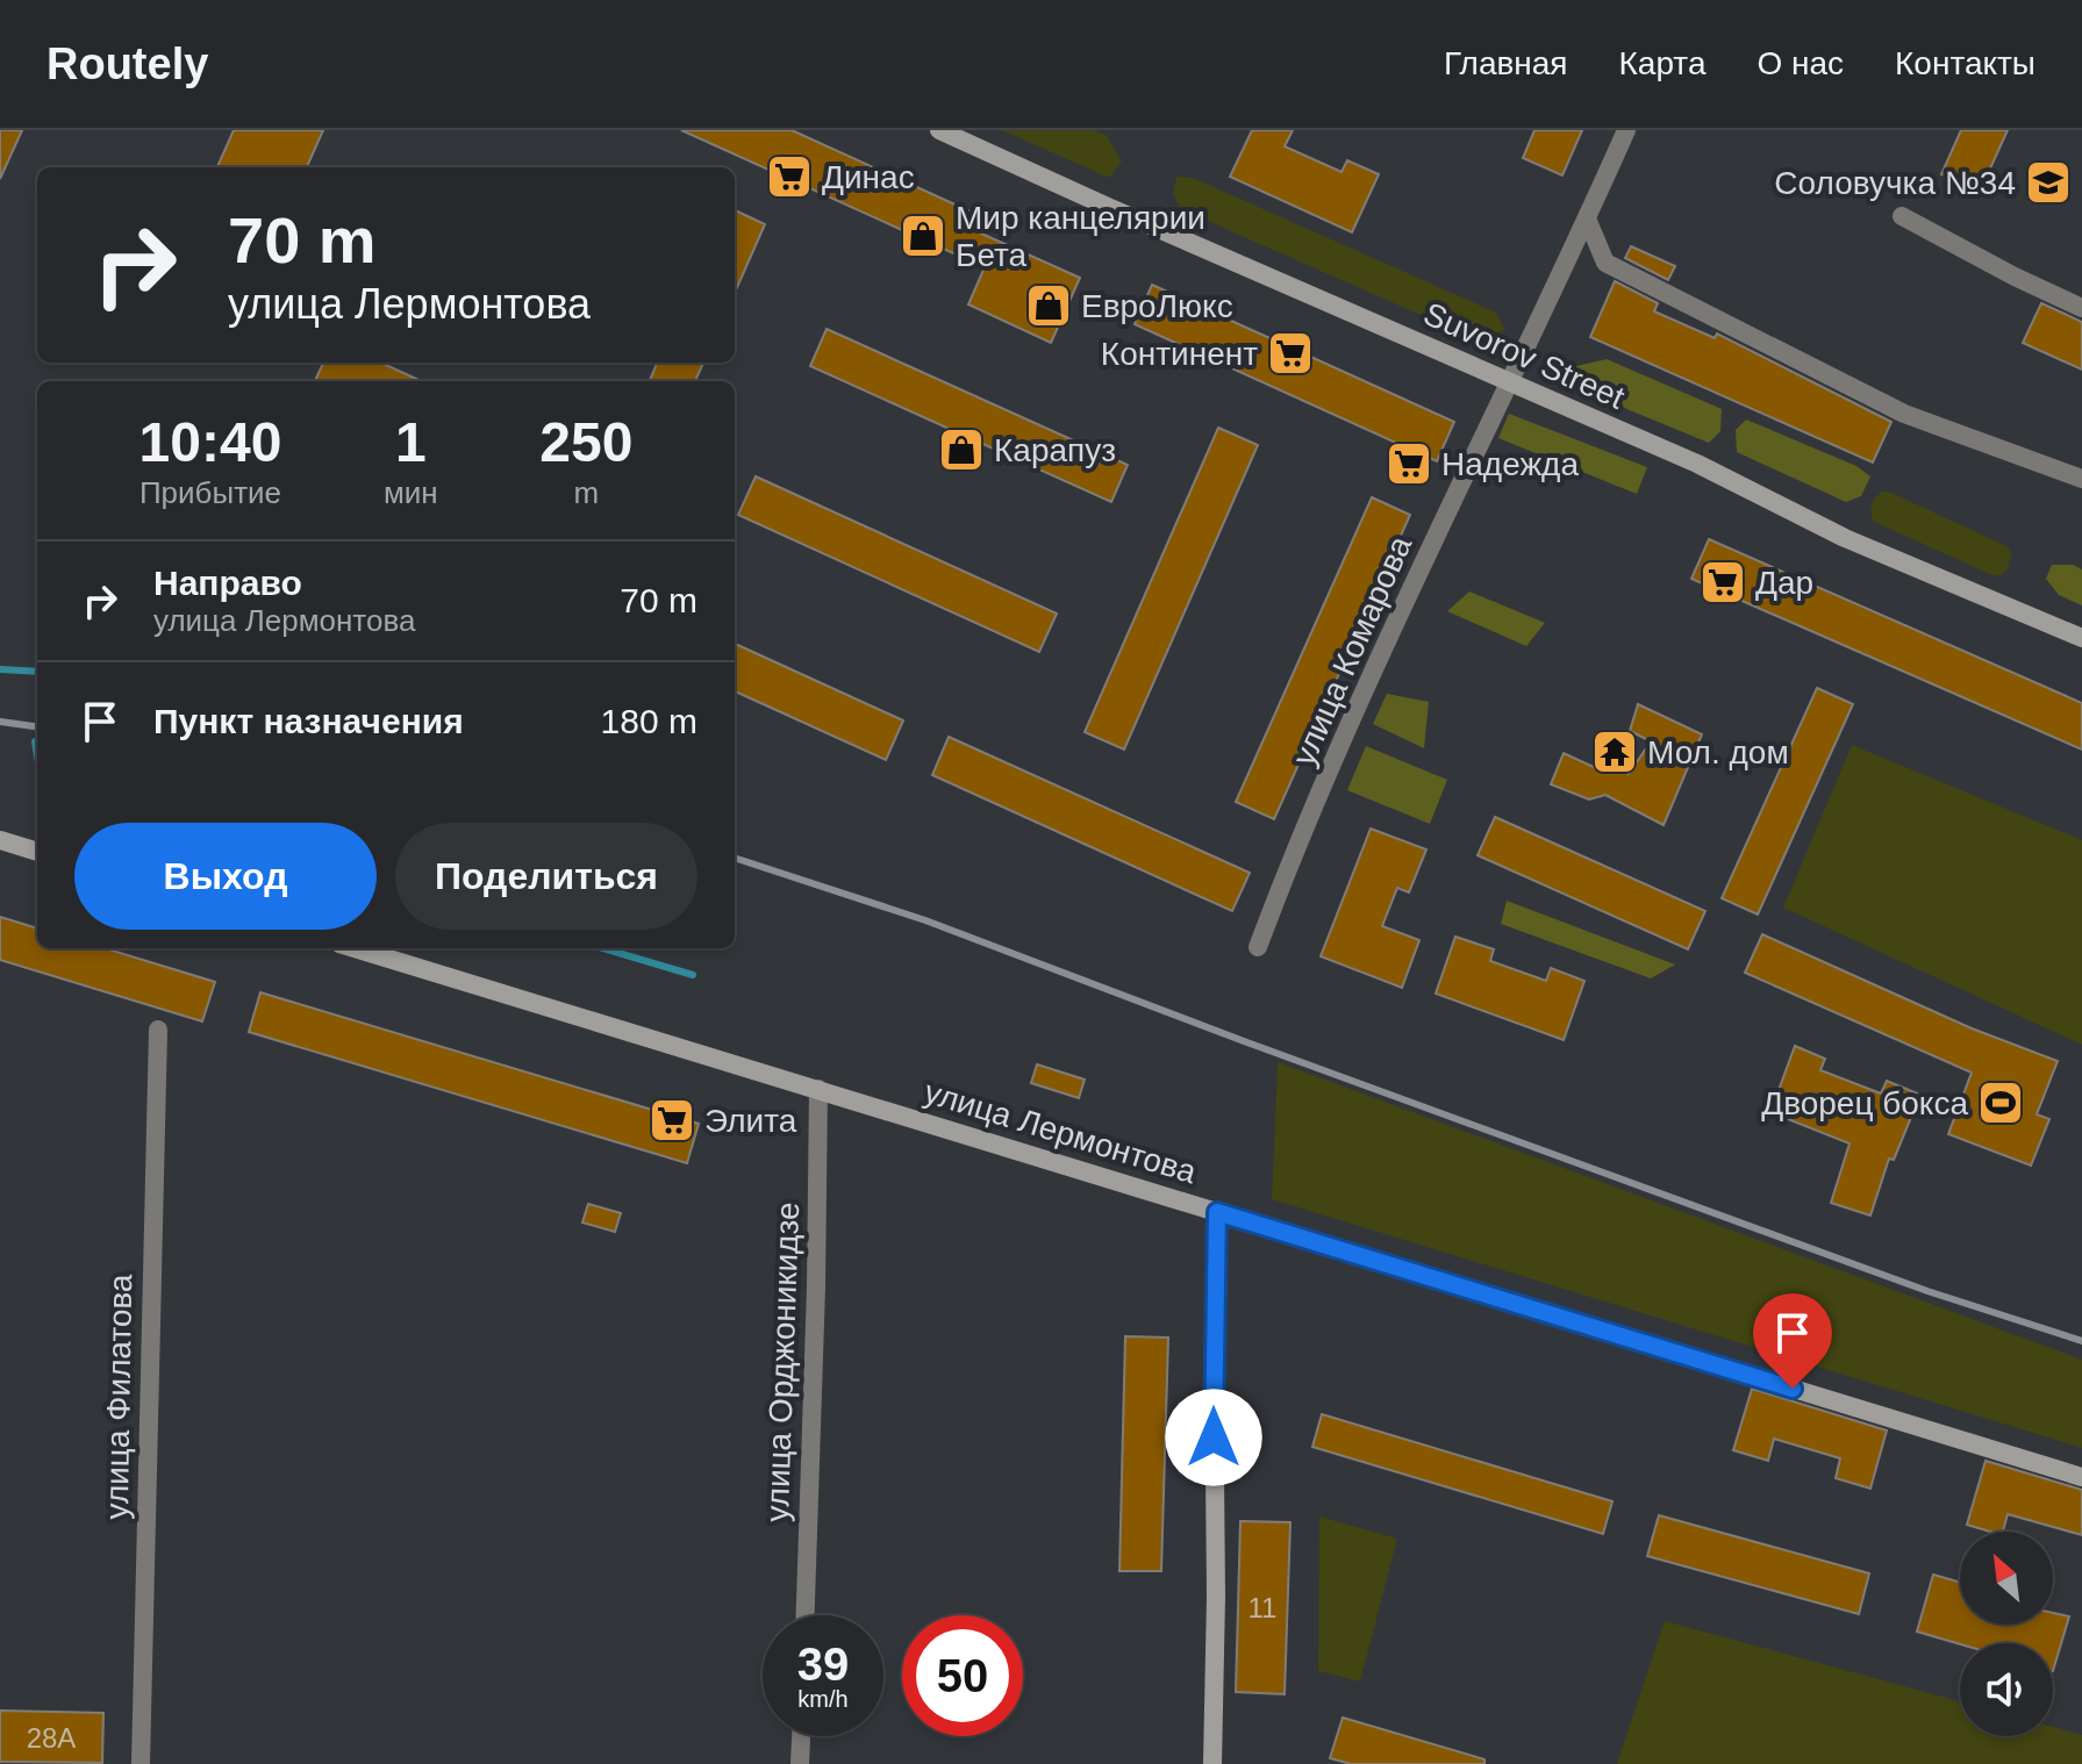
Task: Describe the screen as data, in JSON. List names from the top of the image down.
{
  "streets": {
    "main road": ["Suvorov Street", "улица Лермонтова"],
    "street": ["улица Комарова", "улица Орджоникидзе", "улица Филатова"]
  },
  "crossings": [
    ["Suvorov Street", "улица Комарова"],
    ["улица Лермонтова", "улица Орджоникидзе"]
  ],
  "places": {
    "supermarket": [
      "Динас",
      "Континент",
      "Надежда",
      "Дар",
      "Элита"
    ],
    "school or university": ["Соловучка №34"],
    "shop": ["Мир канцелярии Бета", "ЕвроЛюкс", "Карапуз"],
    "temple": ["Мол. дом"],
    "sports": ["Дворец бокса"]
  },
  "house_numbers": ["11", "28А"],
  "north": "top left",
  "page": {
    "header": "Routely",
    "nav": [
      "Главная",
      "Карта",
      "О нас",
      "Контакты"
    ],
    "turn": ["70 m", "улица Лермонтова"],
    "eta": [
      "10:40",
      "Прибытие",
      "1",
      "мин",
      "250",
      "m"
    ],
    "list": [
      {
        "name": "Направо",
        "note": "улица Лермонтова",
        "value": "70 m"
      },
      {
        "name": "Пункт назначения",
        "value": "180 m"
      }
    ],
    "buttons": ["Выход", "Поделиться"],
    "speed": "39 km/h",
    "limit": "50"
  }
}
